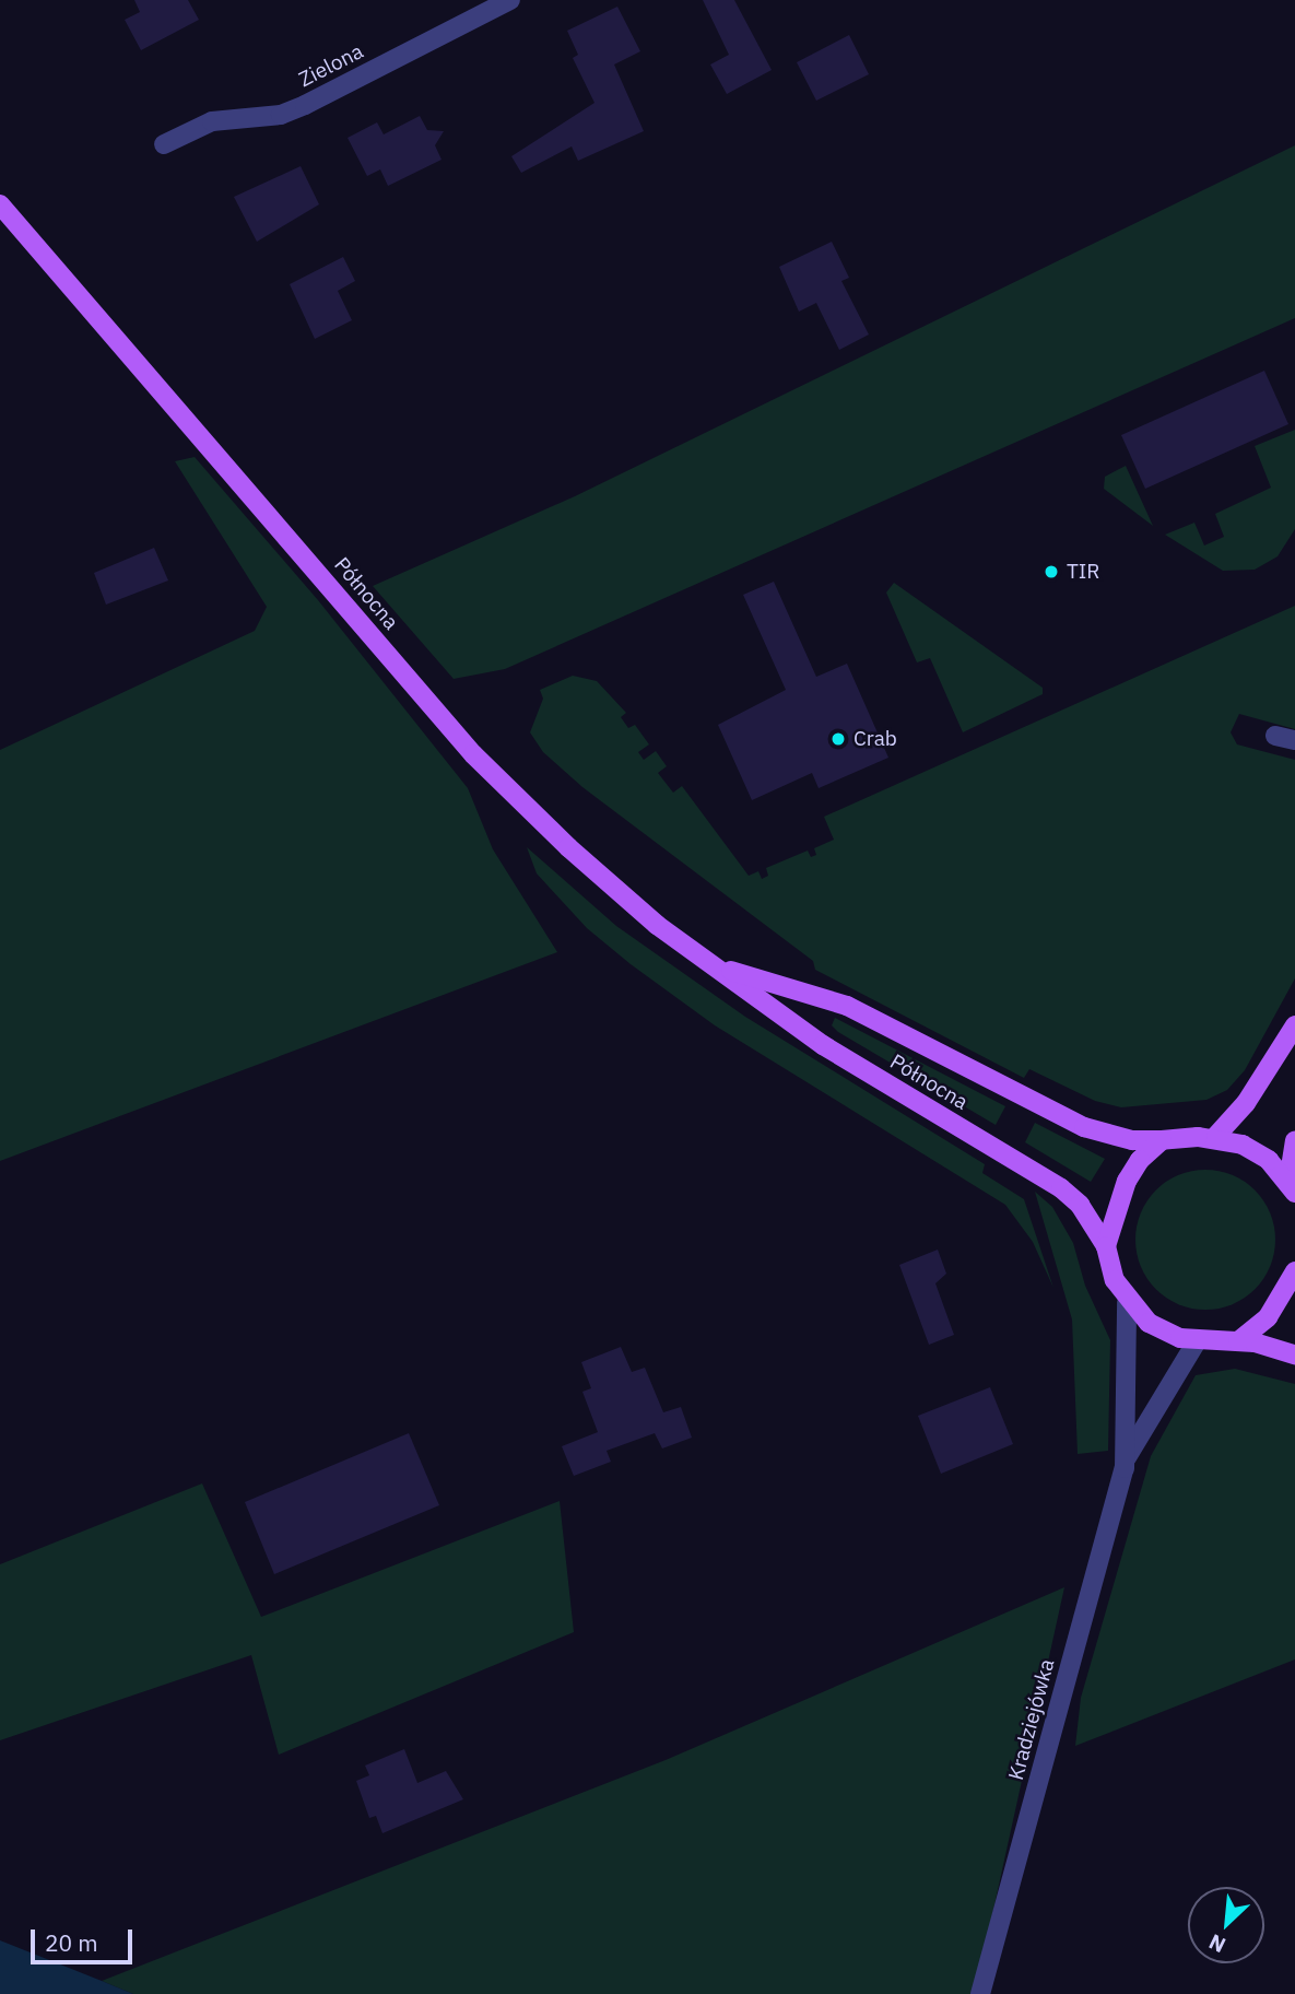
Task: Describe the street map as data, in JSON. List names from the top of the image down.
{
  "streets": {
    "main road": ["Północna"],
    "street": ["Zielona", "Kradziejówka"]
  },
  "crossings": [
    ["Północna", "Kradziejówka"]
  ],
  "places": ["TIR", "Crab"],
  "scale_bar": "20 m",
  "north": "bottom left"
}
